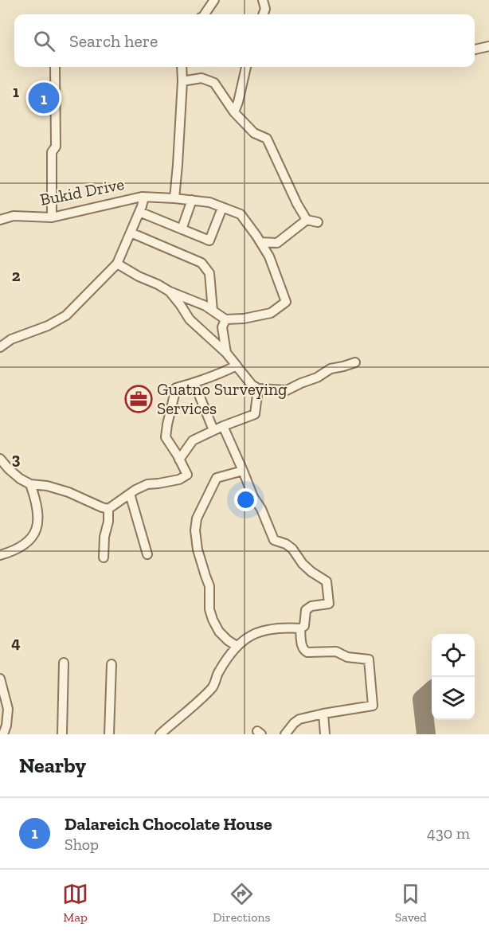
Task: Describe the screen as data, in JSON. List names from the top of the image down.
{
  "streets": {
    "street": ["Bukid Drive"]
  },
  "places": {
    "office": ["Guatno Surveying Services"]
  },
  "page": {
    "search": "Search here",
    "pins": "1",
    "heading": "Nearby",
    "list": [
      {
        "mark": "1",
        "name": "Dalareich Chocolate House",
        "note": "Shop",
        "value": "430 m"
      }
    ],
    "nav": ["Map", "Directions", "Saved"]
  },
  "grid": {
    "rows": [
      "1",
      "2",
      "3",
      "4"
    ]
  }
}
